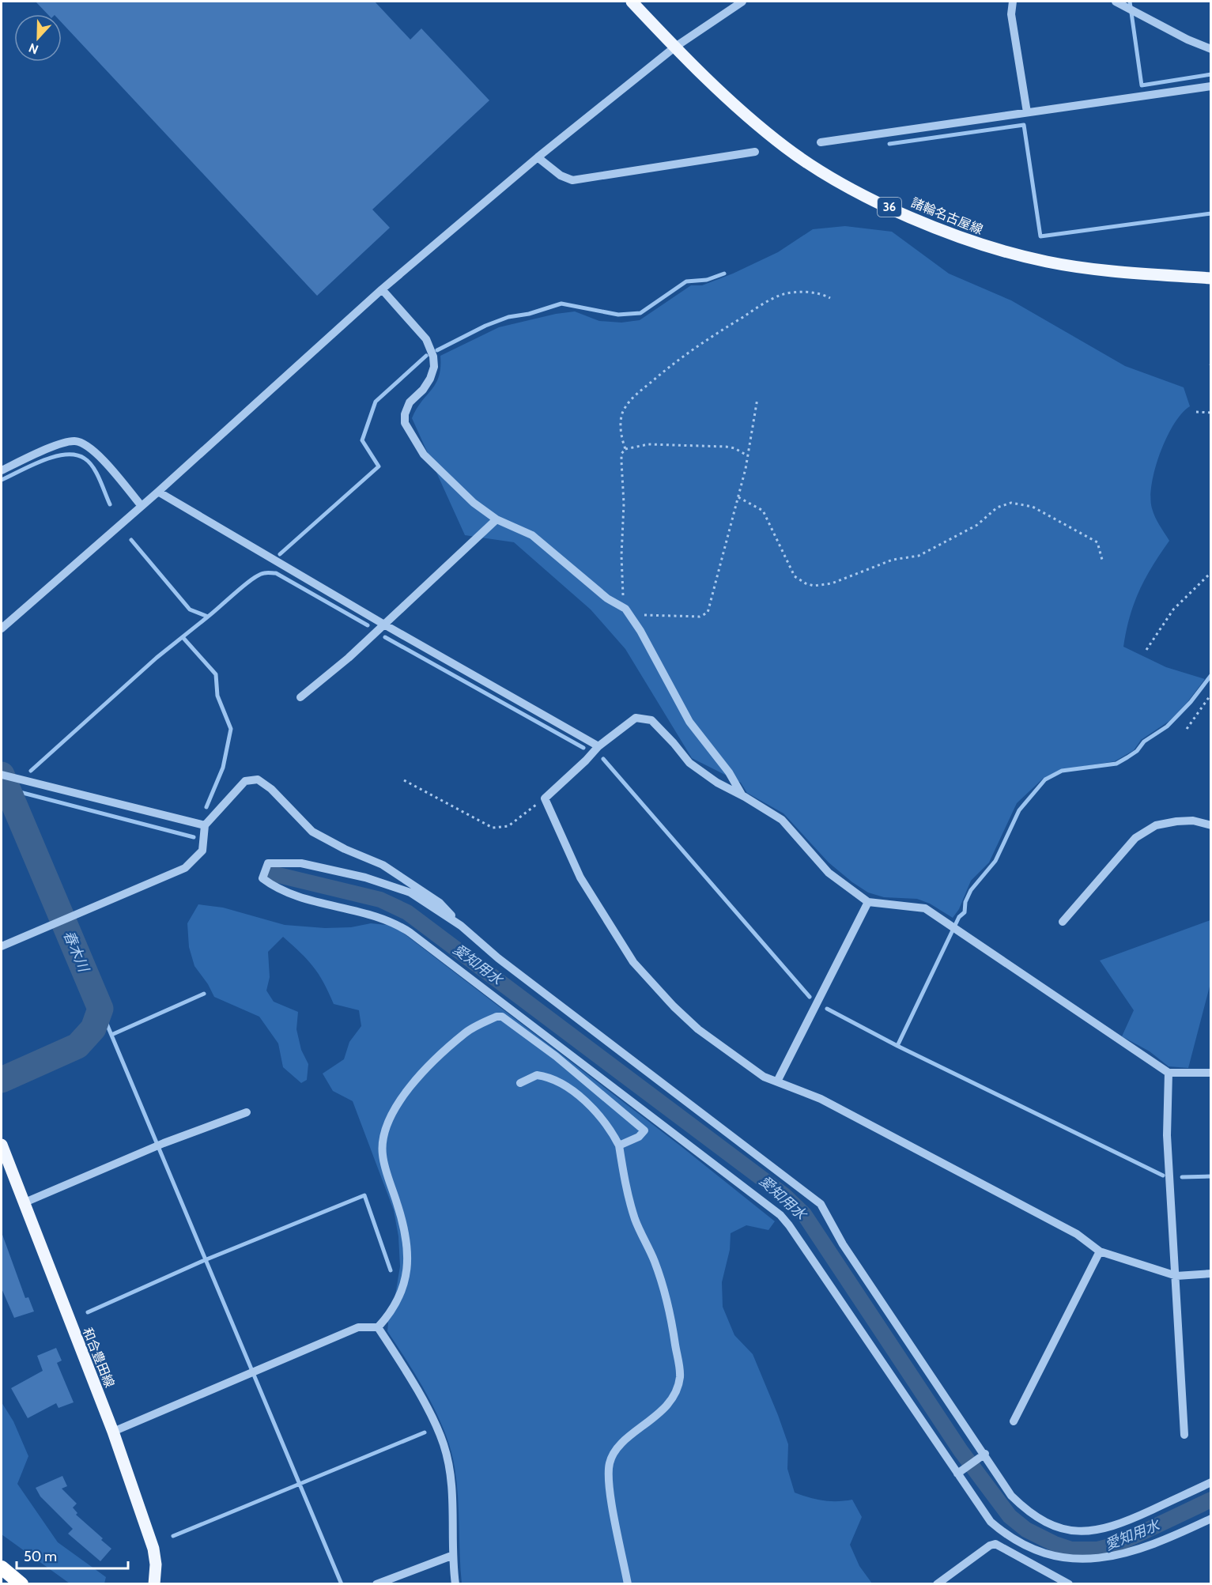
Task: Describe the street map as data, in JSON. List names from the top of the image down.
{
  "streets": {
    "main road": ["36", "諸輪名古屋線", "和合豊田線"]
  },
  "water": ["春木川", "愛知用水"],
  "scale_bar": "50 m",
  "north": "bottom"
}
